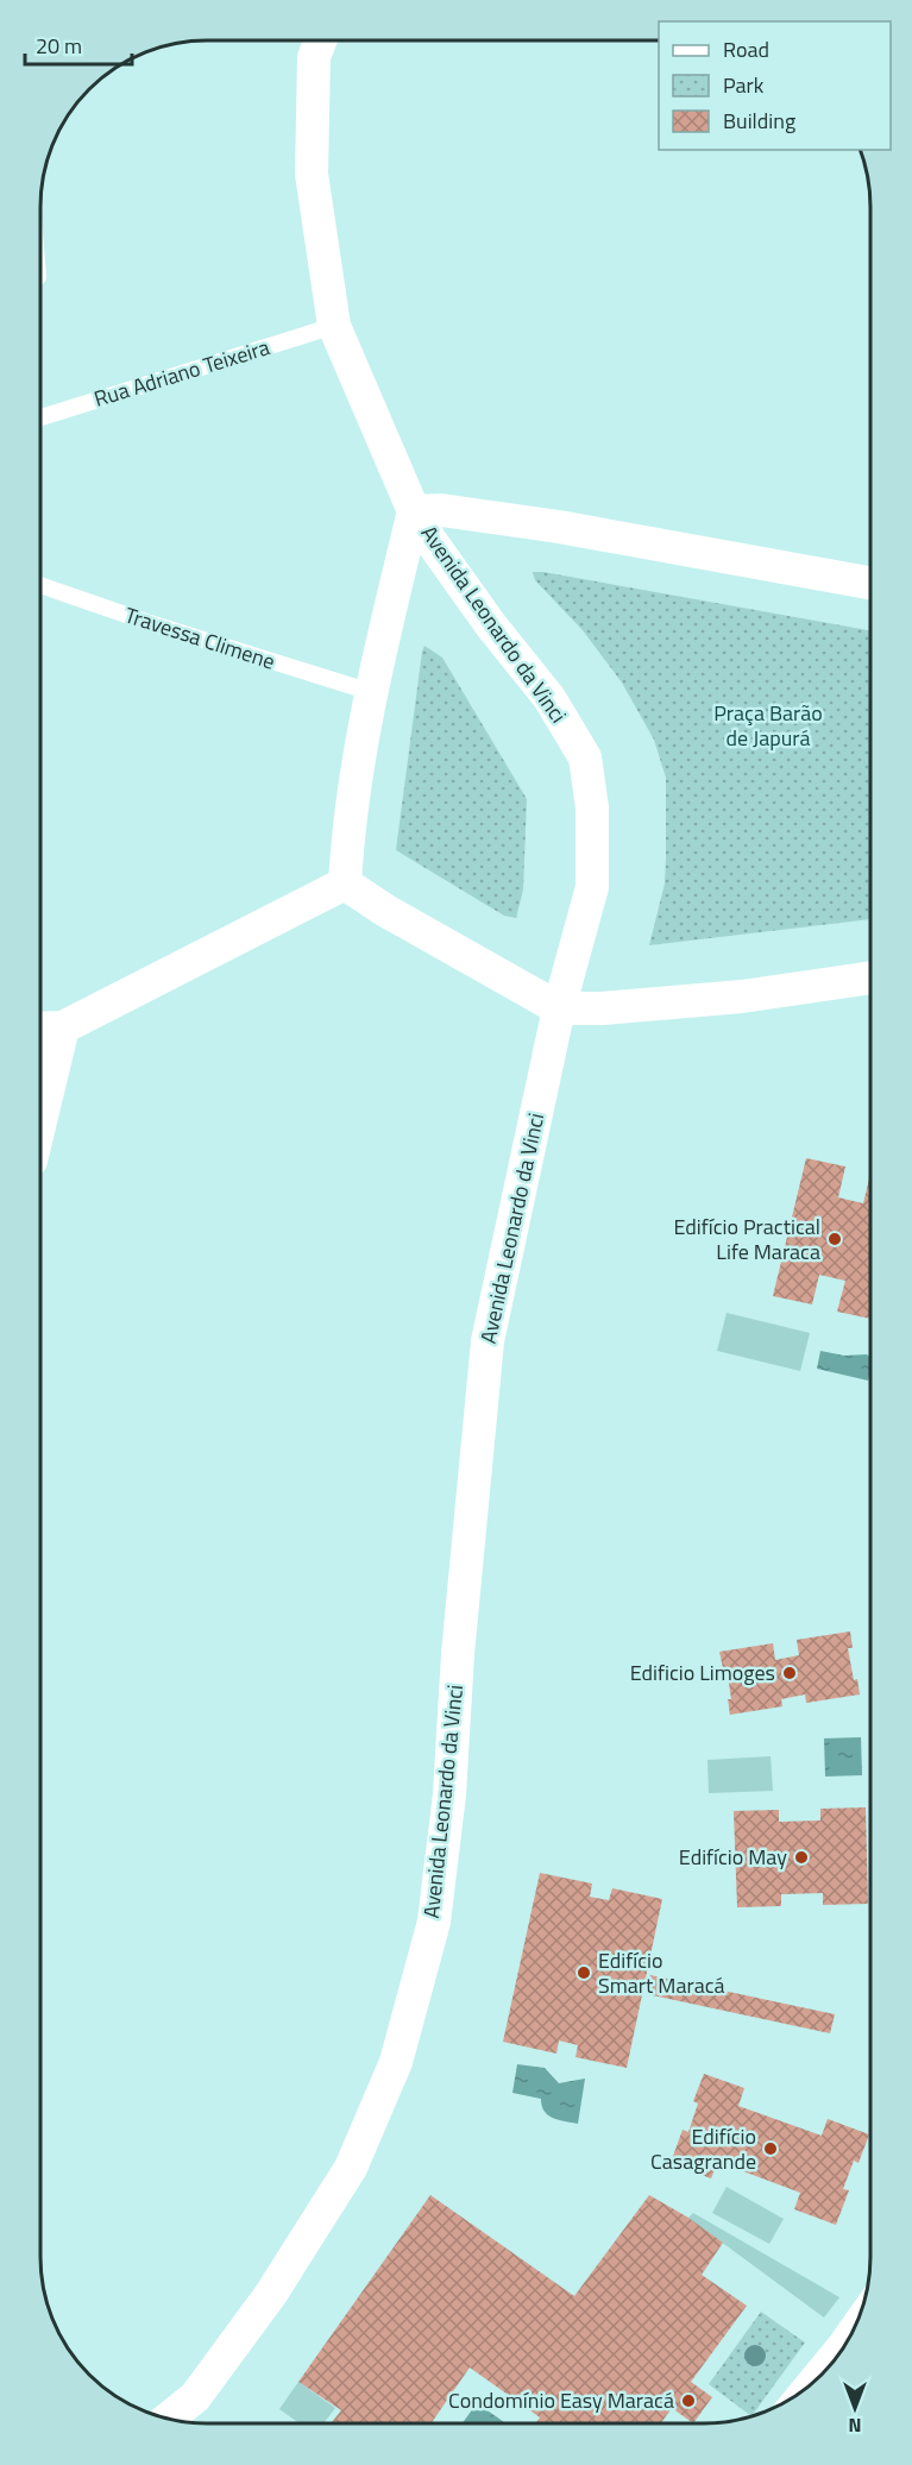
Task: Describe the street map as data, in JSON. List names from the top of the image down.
{
  "streets": {
    "street": ["Avenida Leonardo da Vinci"],
    "lane": ["Rua Adriano Teixeira", "Travessa Climene"]
  },
  "crossings": [
    ["Rua Adriano Teixeira", "Avenida Leonardo da Vinci"]
  ],
  "parks": ["Praça Barão de Japurá"],
  "places": [
    "Edifício Practical Life Maraca",
    "Edificio Limoges",
    "Edifício May",
    "Edifício Smart Maracá",
    "Edifício Casagrande",
    "Condomínio Easy Maracá"
  ],
  "legend": ["Road", "Park", "Building"],
  "scale_bar": "20 m",
  "north": "bottom"
}
